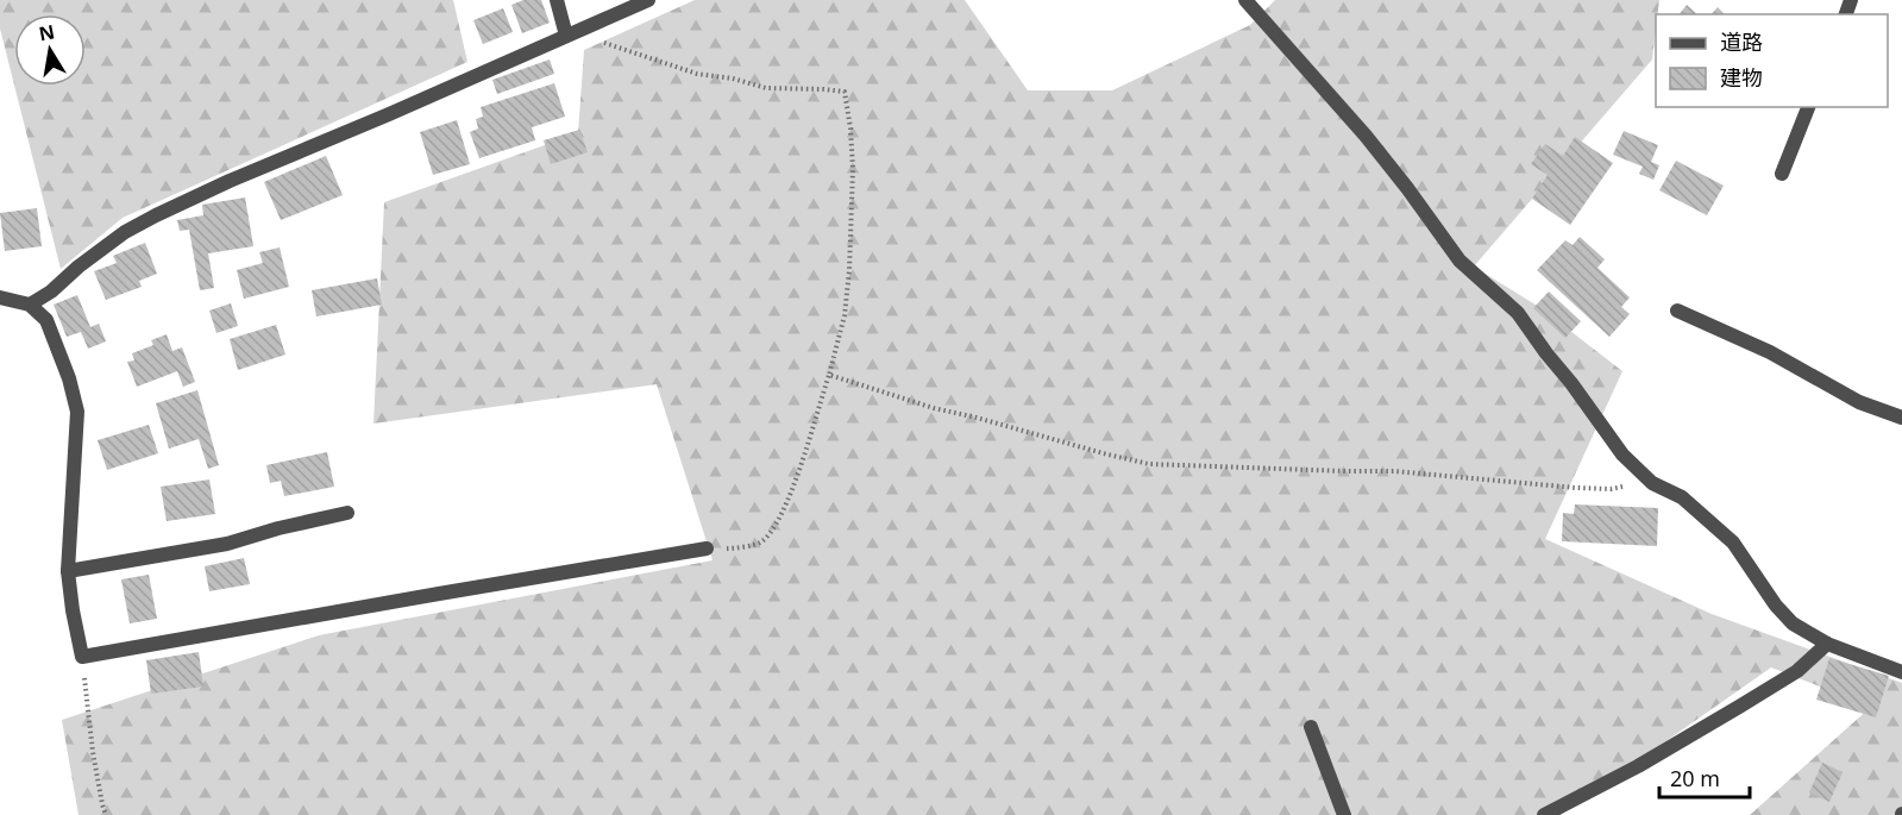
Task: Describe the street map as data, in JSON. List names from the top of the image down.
{
  "legend": ["道路", "建物"],
  "scale_bar": "20 m",
  "north": "top"
}
